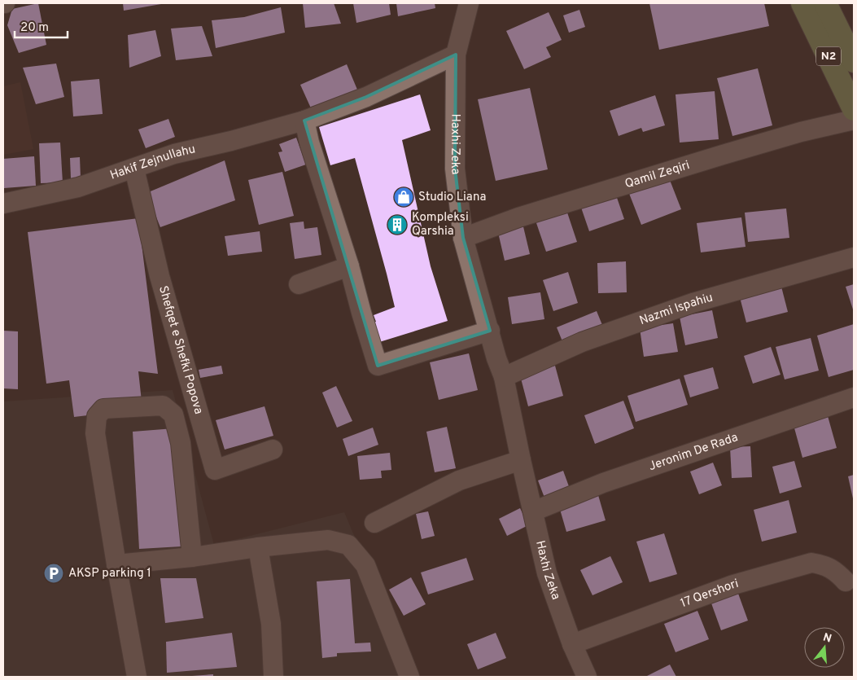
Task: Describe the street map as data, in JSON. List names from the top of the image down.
{
  "streets": {
    "main road": ["N2"],
    "street": [
      "Haxhi Zeka",
      "Hakif Zejnullahu",
      "Qamil Zeqiri",
      "Nazmi Ispahiu",
      "Shefqet e Shefki Popova",
      "Jeronim De Rada",
      "17 Qershori"
    ]
  },
  "crossings": [
    ["Haxhi Zeka", "Hakif Zejnullahu"],
    ["Haxhi Zeka", "Qamil Zeqiri"],
    ["Haxhi Zeka", "Nazmi Ispahiu"],
    ["Haxhi Zeka", "Jeronim De Rada"],
    ["Haxhi Zeka", "17 Qershori"],
    ["Hakif Zejnullahu", "Shefqet e Shefki Popova"]
  ],
  "places": {
    "shop": ["Studio Liana"],
    "building": ["Kompleksi Qarshia"],
    "parking": ["AKSP parking 1"]
  },
  "scale_bar": "20 m",
  "north": "top"
}
